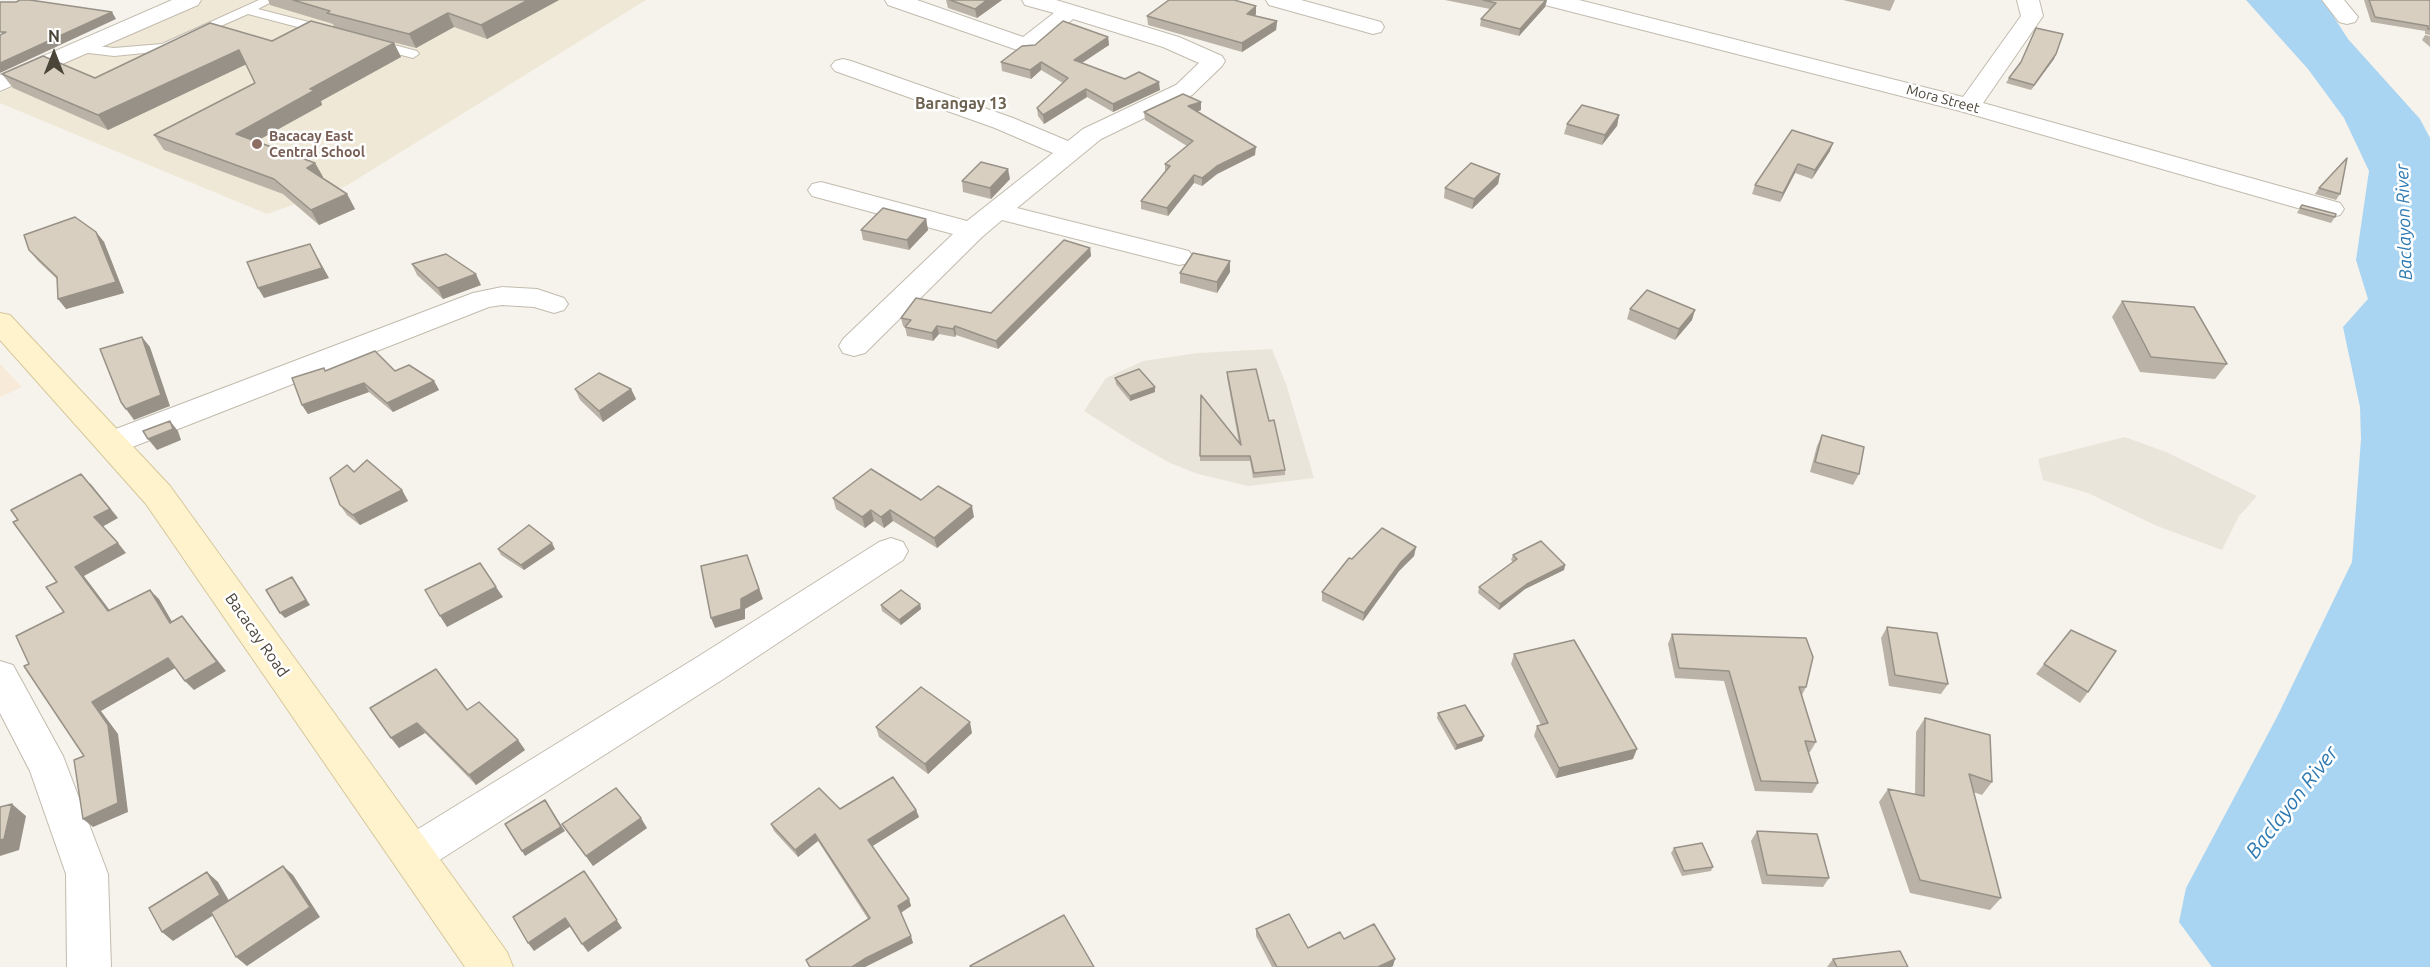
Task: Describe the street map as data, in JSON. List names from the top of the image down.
{
  "streets": {
    "main road": ["Bacacay Road"],
    "street": ["Mora Street"]
  },
  "districts": ["Barangay 13"],
  "water": ["Baclayon River"],
  "places": ["Bacacay East Central School"],
  "north": "top"
}
